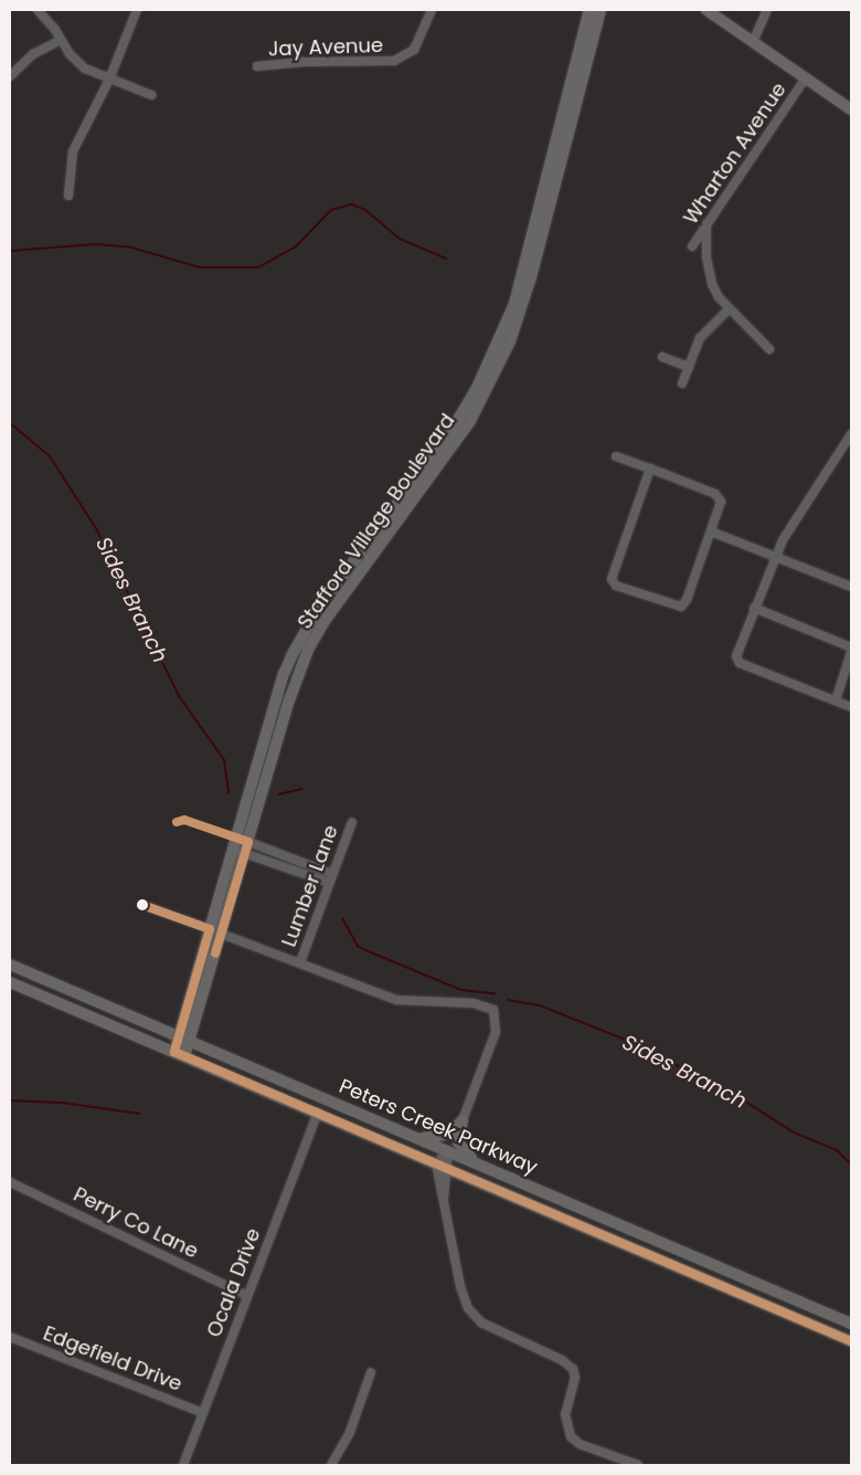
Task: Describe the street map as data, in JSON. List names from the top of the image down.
{
  "streets": {
    "main road": ["Stafford Village Boulevard", "Peters Creek Parkway"],
    "street": [
      "Jay Avenue",
      "Wharton Avenue",
      "Lumber Lane",
      "Perry Co Lane",
      "Ocala Drive",
      "Edgefield Drive"
    ]
  },
  "crossings": [
    ["Stafford Village Boulevard", "Peters Creek Parkway"],
    ["Peters Creek Parkway", "Ocala Drive"],
    ["Perry Co Lane", "Ocala Drive"],
    ["Ocala Drive", "Edgefield Drive"]
  ],
  "water": ["Sides Branch"]
}
